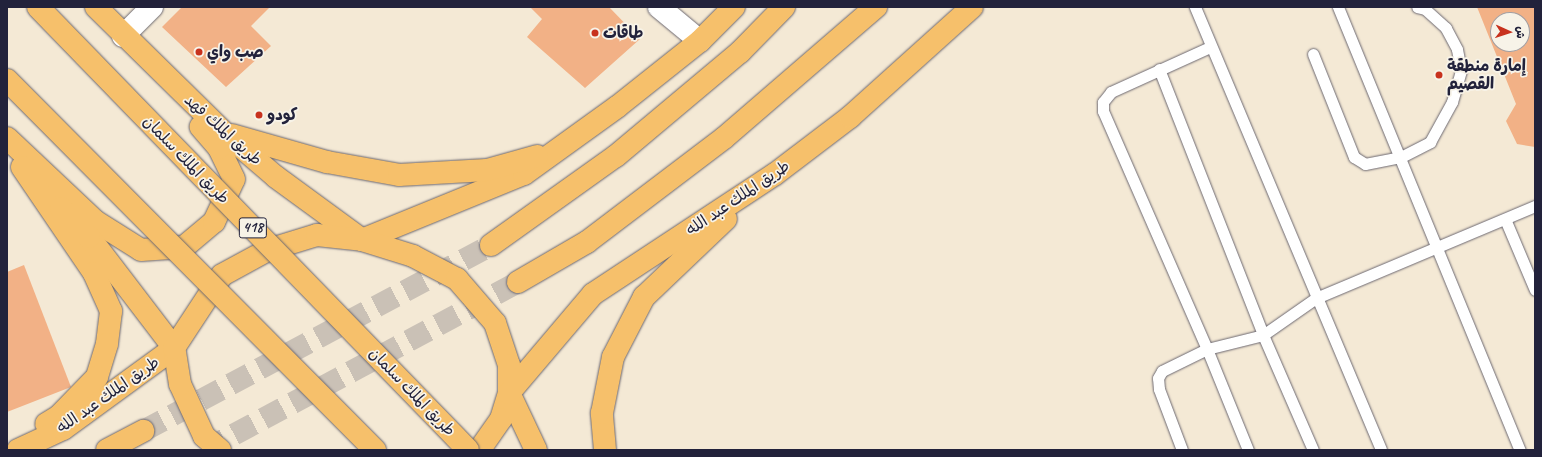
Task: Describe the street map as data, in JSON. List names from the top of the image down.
{
  "streets": {
    "main road": [
      "طريق الملك فهد",
      "طريق الملك سلمان",
      "طريق الملك عبد الله",
      "418"
    ]
  },
  "places": [
    "طاقات",
    "صب واي",
    "إمارة منطقة القصيم",
    "كودو"
  ],
  "north": "right"
}
